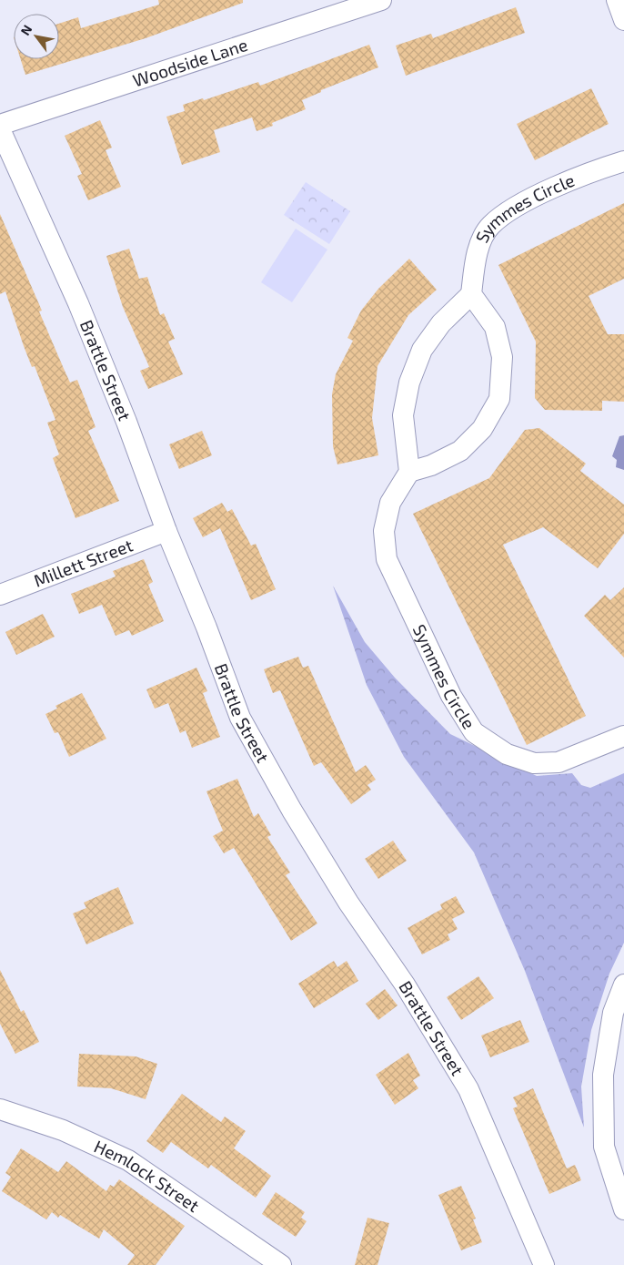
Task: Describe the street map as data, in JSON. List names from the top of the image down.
{
  "streets": {
    "street": [
      "Woodside Lane",
      "Symmes Circle",
      "Brattle Street",
      "Millett Street",
      "Hemlock Street"
    ]
  },
  "crossings": [
    ["Brattle Street", "Millett Street"]
  ],
  "north": "top left"
}
